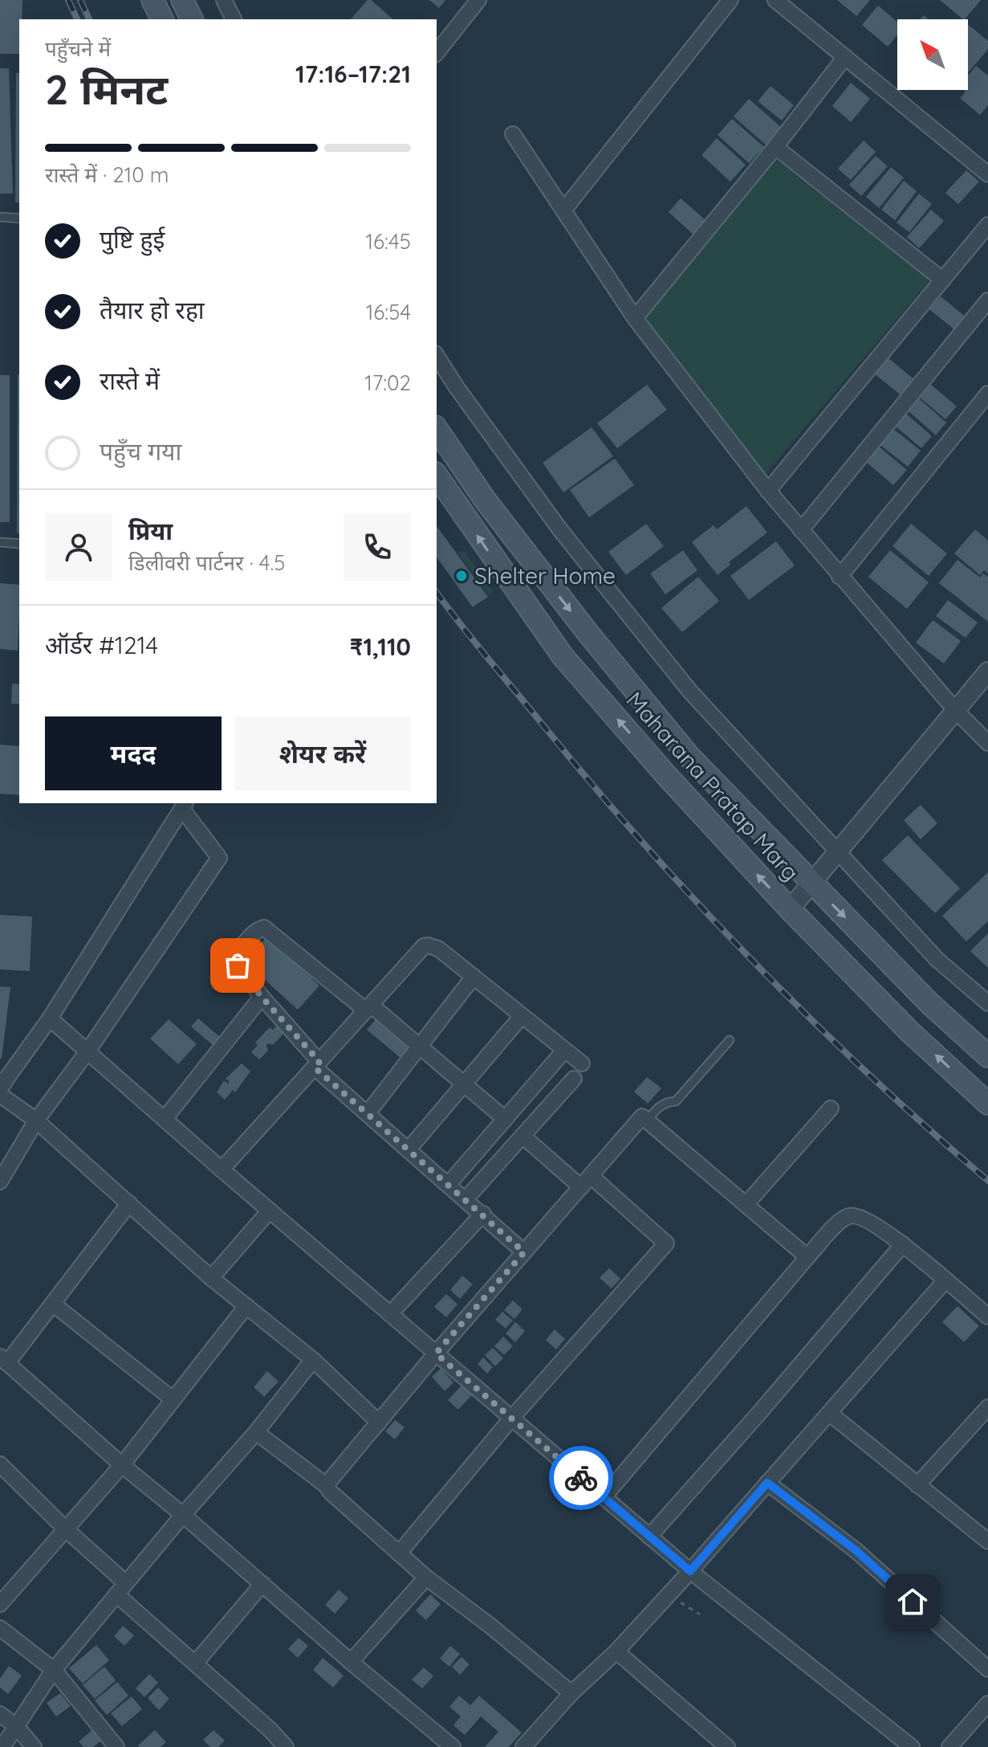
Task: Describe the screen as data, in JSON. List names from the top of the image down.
{
  "streets": {
    "main road": ["Maharana Pratap Marg"]
  },
  "places": ["Shelter Home"],
  "north": "top left",
  "page": {
    "heading": ["2 मिनट", "पहुँचने में", "17:16–17:21"],
    "panel": [
      "प्रिया",
      "डिलीवरी पार्टनर · 4.5",
      "ऑर्डर #1214",
      "₹1,110"
    ],
    "bar": "रास्ते में · 210 m",
    "list": [
      ["पुष्टि हुई", "16:45"],
      ["तैयार हो रहा", "16:54"],
      ["रास्ते में", "17:02"],
      "पहुँच गया"
    ],
    "buttons": ["मदद", "शेयर करें"]
  }
}
